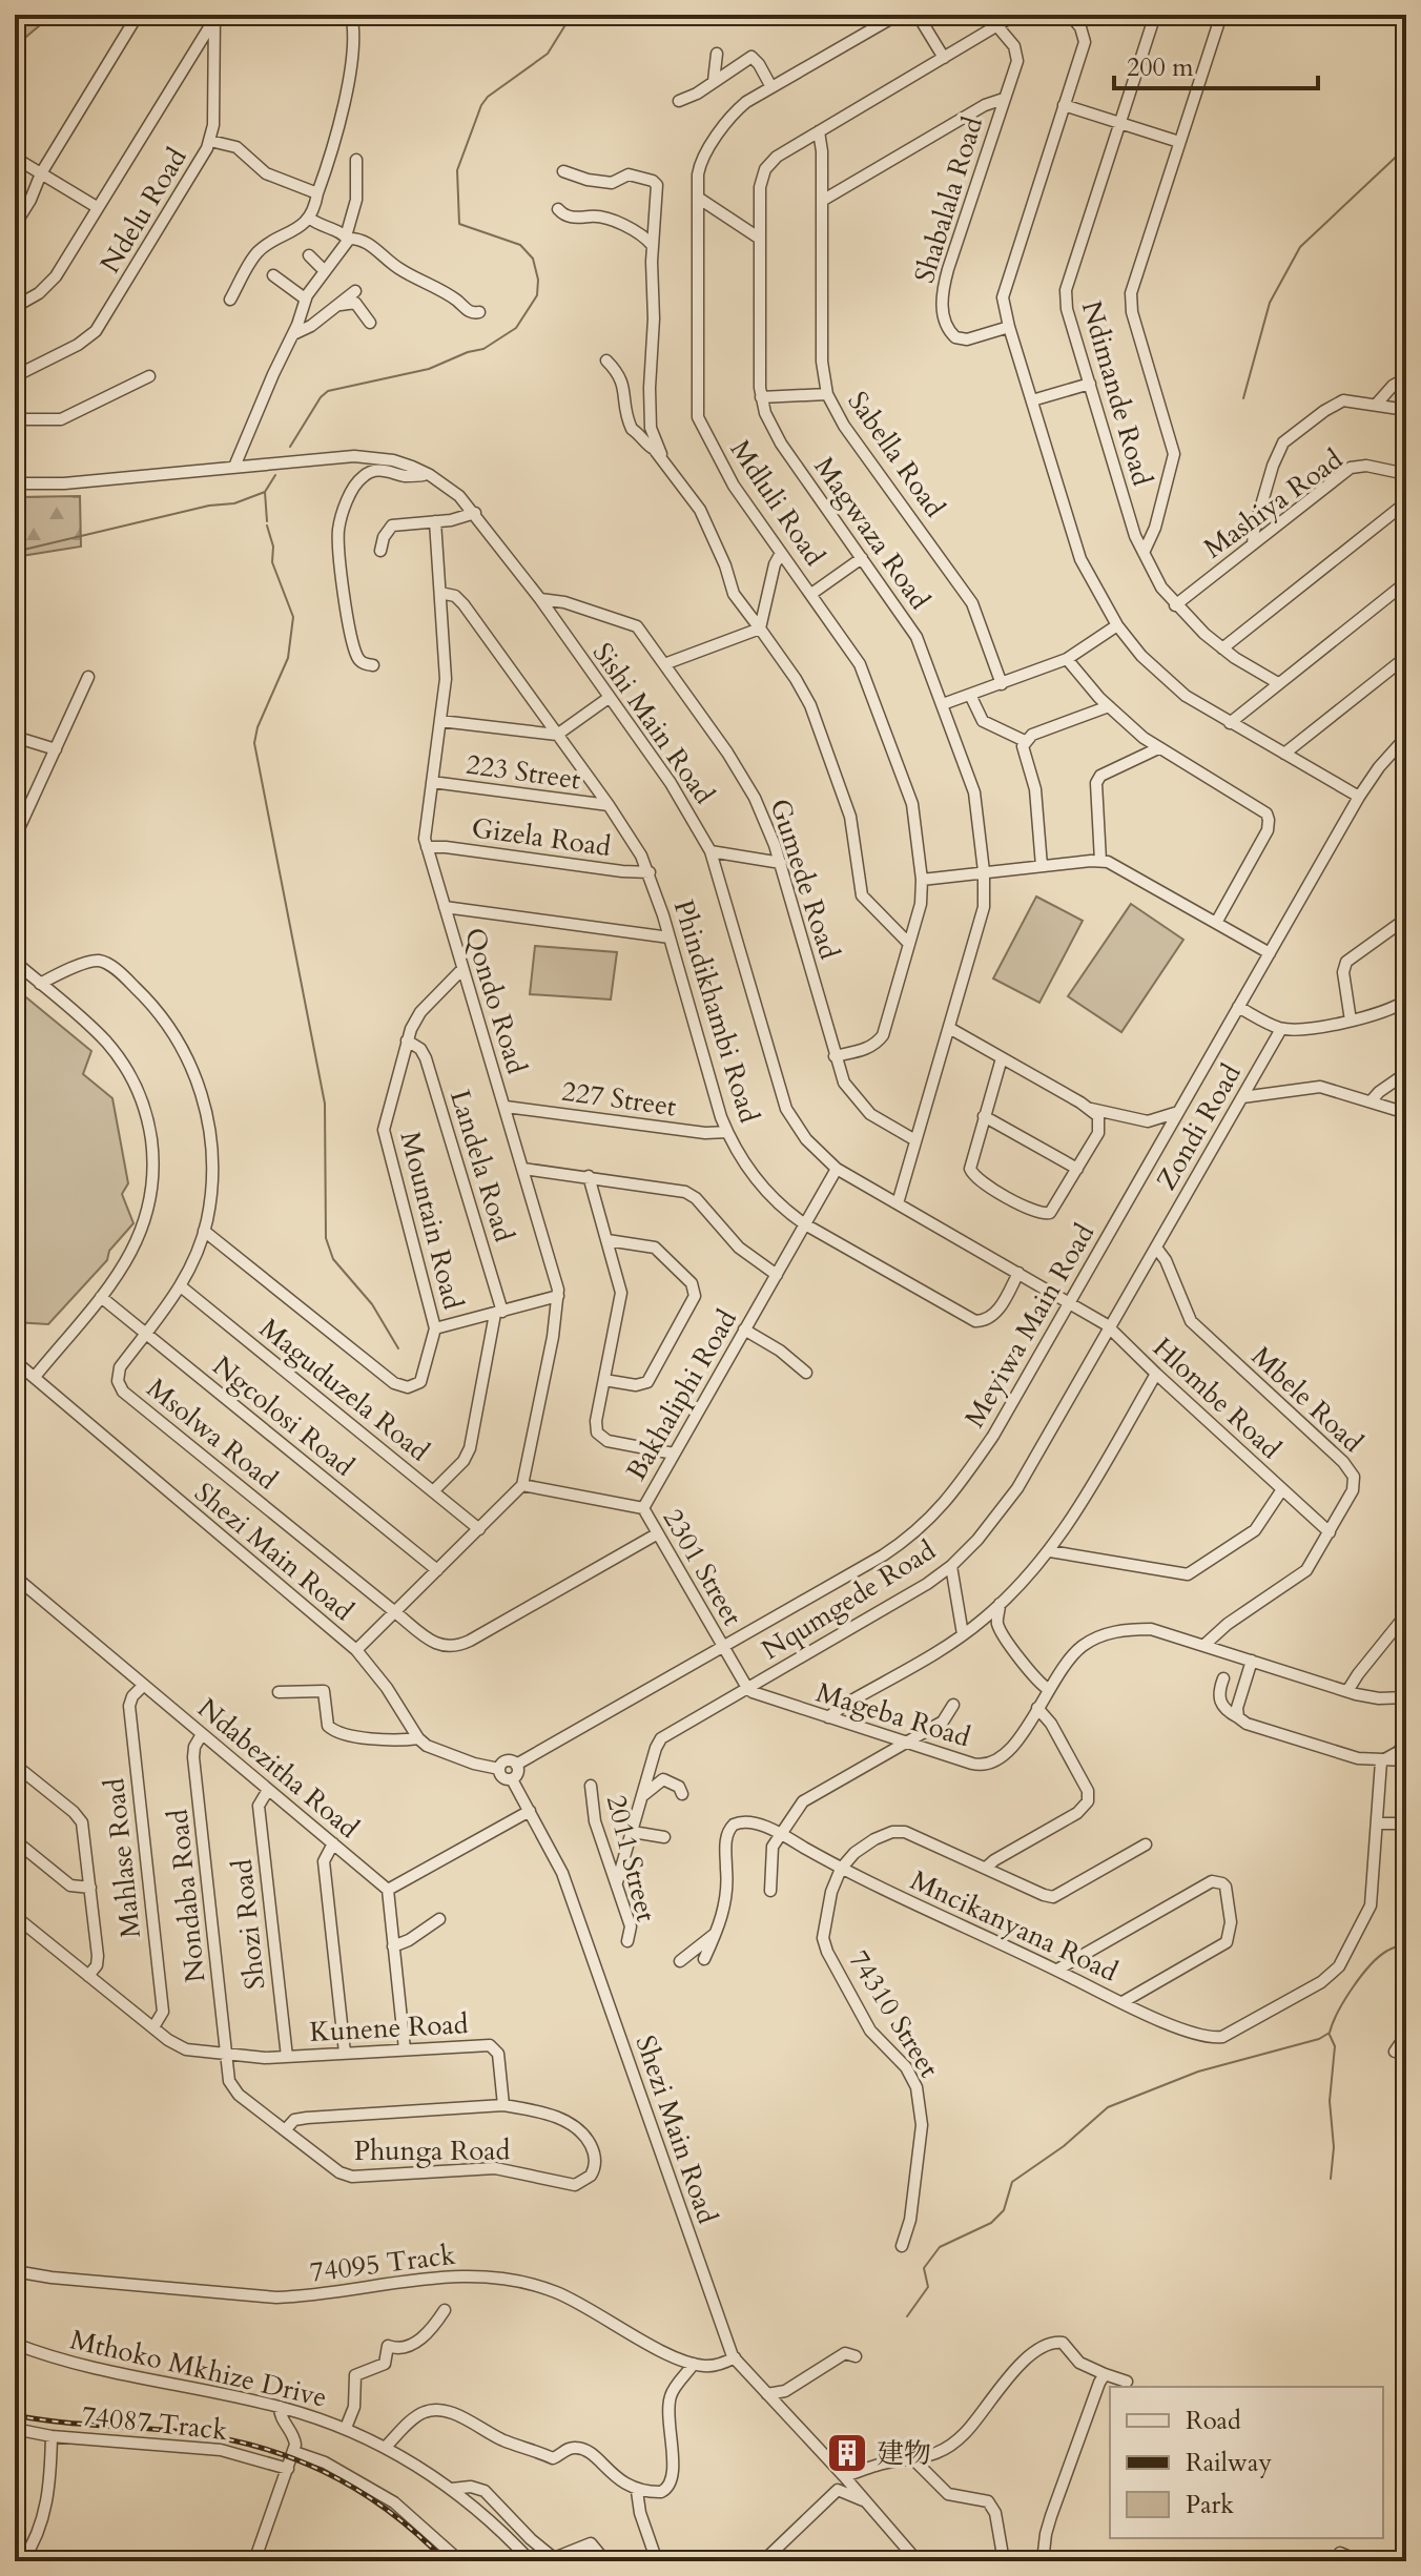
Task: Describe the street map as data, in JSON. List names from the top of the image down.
{
  "streets": {
    "street": [
      "Shabalala Road",
      "Ndelu Road",
      "Ndimande Road",
      "Sabella Road",
      "Mdluli Road",
      "Mashiya Road",
      "Magwaza Road",
      "Sishi Main Road",
      "223 Street",
      "Gizela Road",
      "Gumede Road",
      "Qondo Road",
      "Phindikhambi Road",
      "227 Street",
      "Zondi Road",
      "Landela Road",
      "Mountain Road",
      "Meyiwa Main Road",
      "Maguduzela Road",
      "Bakhaliphi Road",
      "Hlombe Road",
      "Mbele Road",
      "Ngcolosi Road",
      "Msolwa Road",
      "Shezi Main Road",
      "2301 Street",
      "Nqumgede Road",
      "Mageba Road",
      "Ndabezitha Road",
      "Mahlase Road",
      "2011 Street",
      "Nondaba Road",
      "Shozi Road",
      "Mncikanyana Road",
      "74310 Street",
      "Kunene Road",
      "Phunga Road",
      "74095 Track",
      "Mthoko Mkhize Drive",
      "74087 Track"
    ]
  },
  "crossings": [
    ["Shabalala Road", "Magwaza Road"],
    ["Ndimande Road", "Mashiya Road"],
    ["Sabella Road", "Magwaza Road"],
    ["Mdluli Road", "Gumede Road"],
    ["Magwaza Road", "Sishi Main Road"],
    ["Magwaza Road", "Gumede Road"],
    ["Sishi Main Road", "Gumede Road"],
    ["Sishi Main Road", "Phindikhambi Road"],
    ["Sishi Main Road", "Meyiwa Main Road"],
    ["Sishi Main Road", "Bakhaliphi Road"],
    ["Sishi Main Road", "Hlombe Road"],
    ["223 Street", "Qondo Road"],
    ["223 Street", "Phindikhambi Road"],
    ["Gizela Road", "Qondo Road"],
    ["Gizela Road", "Phindikhambi Road"],
    ["Qondo Road", "Phindikhambi Road"],
    ["Qondo Road", "227 Street"],
    ["Qondo Road", "Mountain Road"],
    ["Qondo Road", "Bakhaliphi Road"],
    ["Phindikhambi Road", "227 Street"],
    ["Phindikhambi Road", "Bakhaliphi Road"],
    ["Zondi Road", "Mbele Road"],
    ["Zondi Road", "Nqumgede Road"],
    ["Landela Road", "Mountain Road"],
    ["Landela Road", "Maguduzela Road"],
    ["Mountain Road", "Msolwa Road"],
    ["Meyiwa Main Road", "Hlombe Road"],
    ["Meyiwa Main Road", "Shezi Main Road"],
    ["Meyiwa Main Road", "2301 Street"],
    ["Maguduzela Road", "Msolwa Road"],
    ["Bakhaliphi Road", "2301 Street"],
    ["Hlombe Road", "Mbele Road"],
    ["Hlombe Road", "Nqumgede Road"],
    ["Mbele Road", "Nqumgede Road"],
    ["Mbele Road", "Mageba Road"],
    ["Ngcolosi Road", "Msolwa Road"],
    ["Msolwa Road", "2301 Street"],
    ["Nqumgede Road", "Mageba Road"],
    ["Nqumgede Road", "2011 Street"],
    ["Ndabezitha Road", "Mahlase Road"],
    ["Ndabezitha Road", "Nondaba Road"],
    ["Ndabezitha Road", "Shozi Road"],
    ["Mahlase Road", "Kunene Road"],
    ["Nondaba Road", "Kunene Road"],
    ["Shozi Road", "Kunene Road"],
    ["Mncikanyana Road", "74310 Street"],
    ["Kunene Road", "Phunga Road"]
  ],
  "places": {
    "building": ["建物"]
  },
  "legend": ["Road", "Railway", "Park"],
  "scale_bar": "200 m"
}
